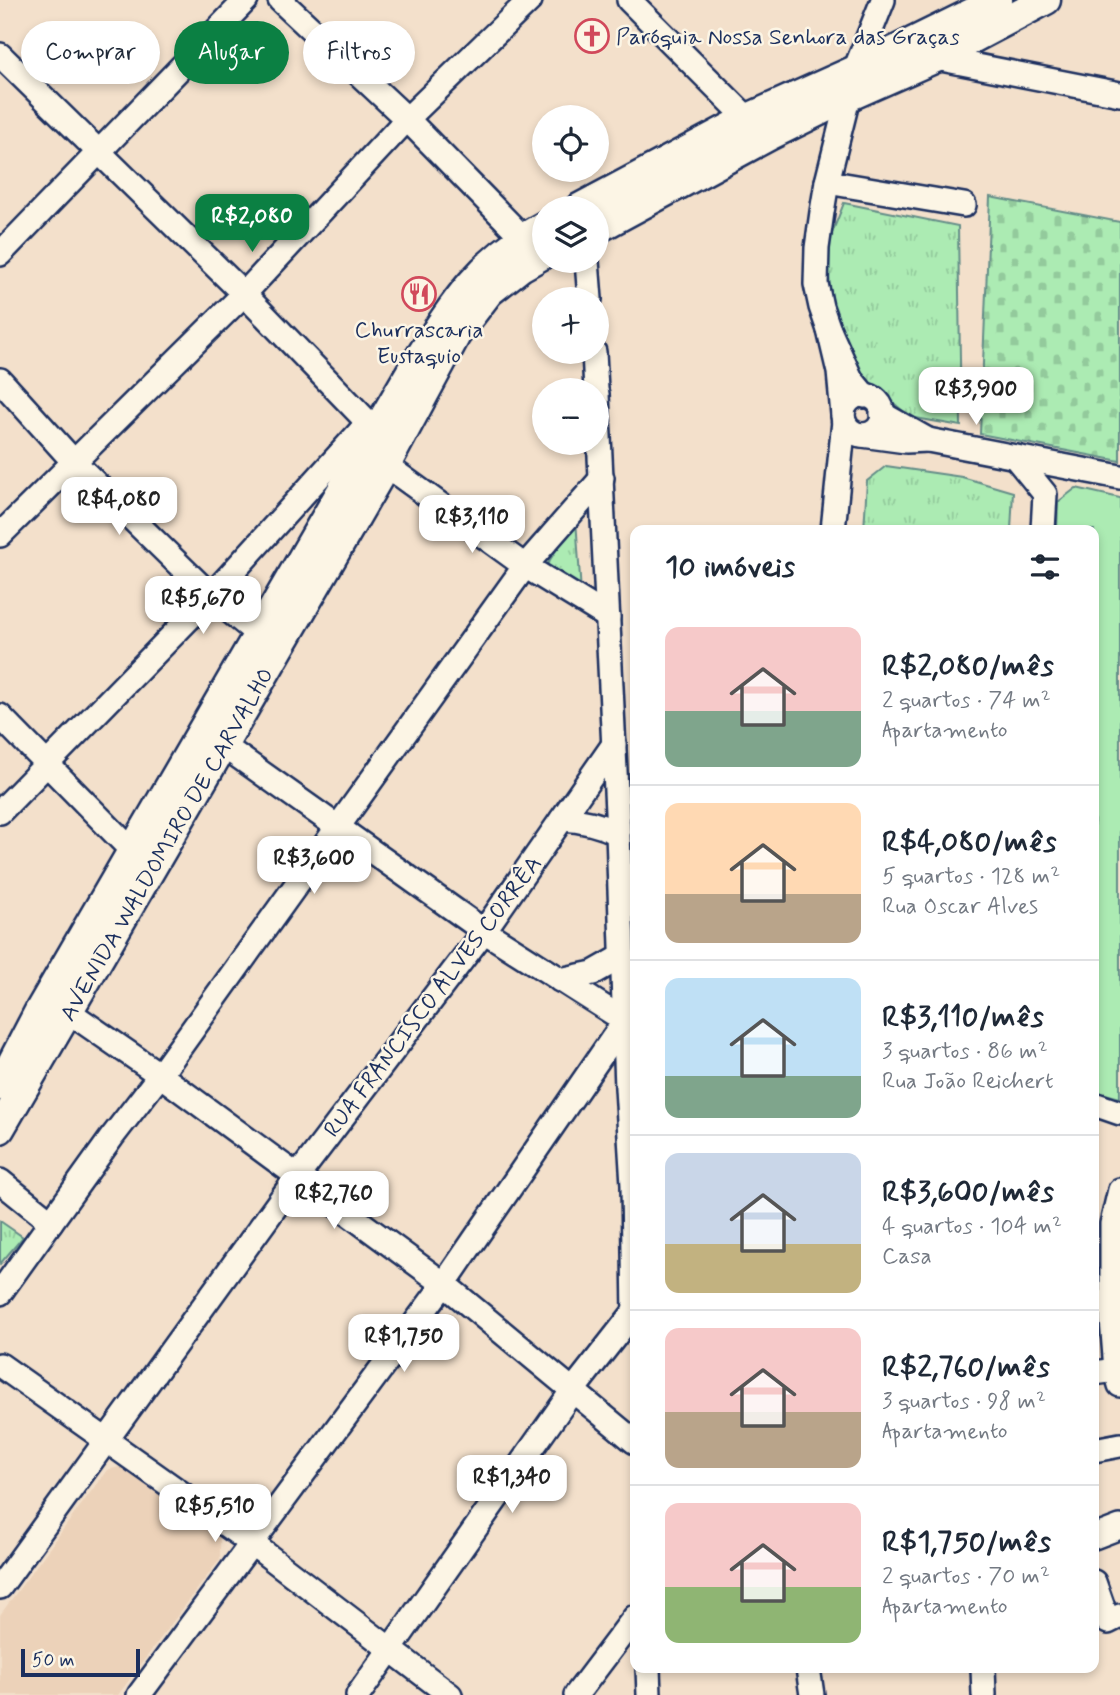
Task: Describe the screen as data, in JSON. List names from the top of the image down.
{
  "streets": {
    "main road": ["AVENIDA WALDOMIRO DE CARVALHO"],
    "street": ["RUA FRANCISCO ALVES CORRÊA"]
  },
  "places": {
    "church": ["Paróquia Nossa Senhora das Graças"],
    "restaurant": ["Churrascaria Eustaquio"]
  },
  "scale_bar": "50 m",
  "page": {
    "chip": ["Comprar", "Alugar", "Filtros"],
    "map_buttons": ["+", "−"],
    "price": [
      "R$2,080",
      "R$3,900",
      "R$4,080",
      "R$3,110",
      "R$5,670",
      "R$3,600",
      "R$2,760",
      "R$1,750",
      "R$1,340",
      "R$5,510"
    ],
    "heading": "10 imóveis",
    "list": [
      {
        "name": "R$2,080/mês",
        "note": "2 quartos · 74 m² · Apartamento"
      },
      {
        "name": "R$4,080/mês",
        "note": "5 quartos · 128 m² · Rua Oscar Alves"
      },
      {
        "name": "R$3,110/mês",
        "note": "3 quartos · 86 m² · Rua João Reichert"
      },
      {
        "name": "R$3,600/mês",
        "note": "4 quartos · 104 m² · Casa"
      },
      {
        "name": "R$2,760/mês",
        "note": "3 quartos · 98 m² · Apartamento"
      },
      {
        "name": "R$1,750/mês",
        "note": "2 quartos · 70 m² · Apartamento"
      }
    ],
    "scale": "50 m"
  }
}
